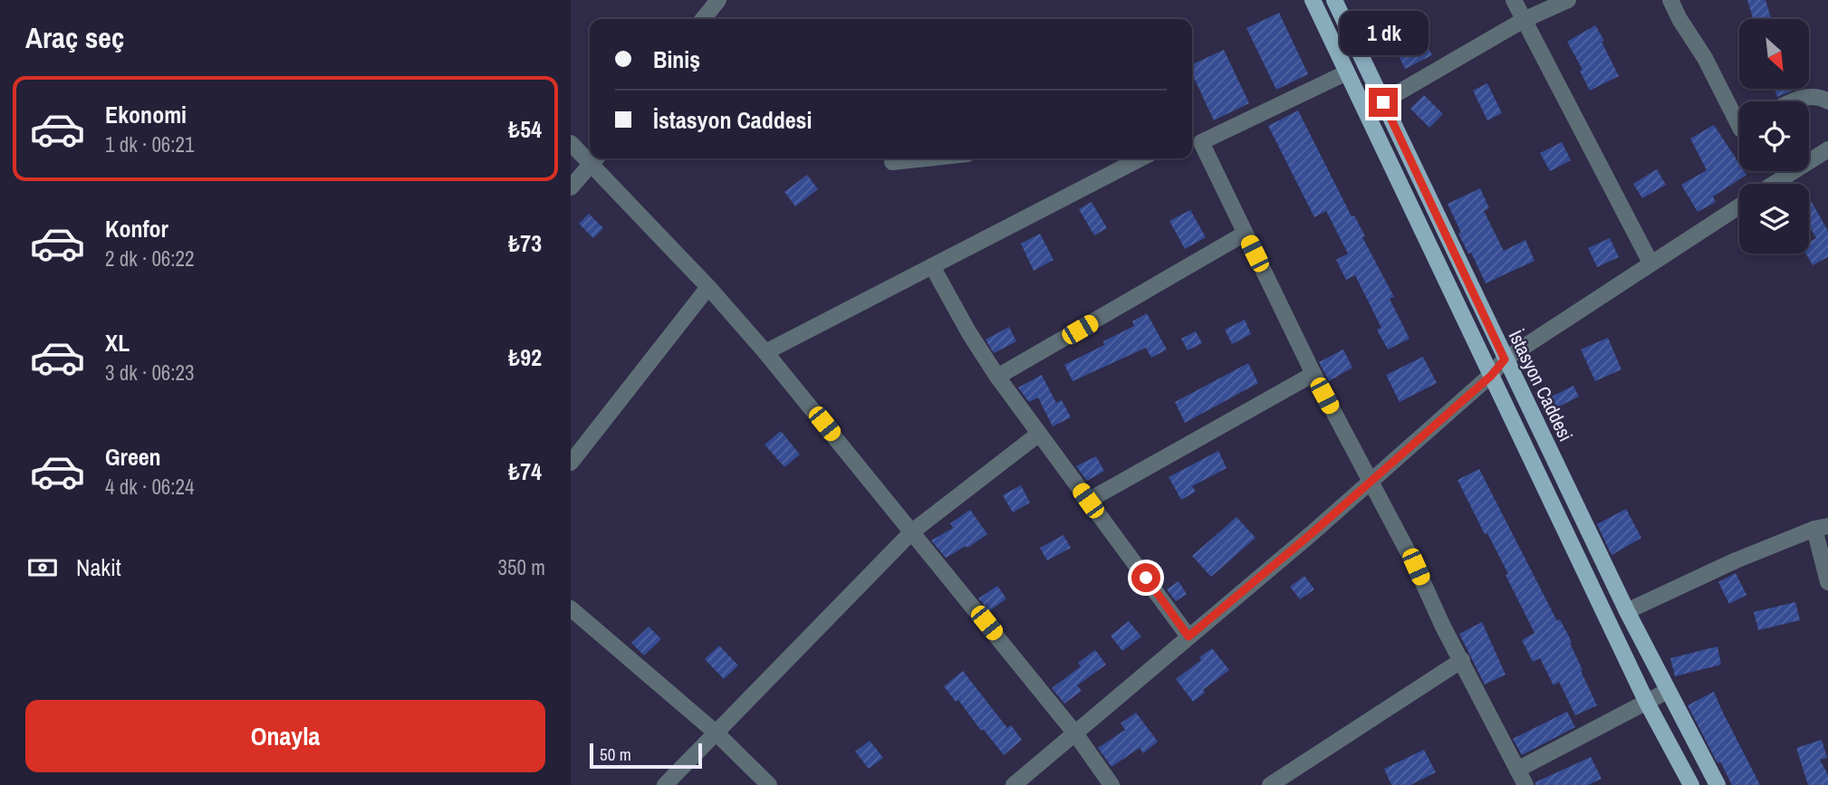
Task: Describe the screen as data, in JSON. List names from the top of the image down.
{
  "streets": {
    "main road": ["İstasyon Caddesi"]
  },
  "scale_bar": "50 m",
  "north": "bottom right",
  "page": {
    "heading": "Araç seç",
    "bubble": "1 dk",
    "banner": ["Biniş", "İstasyon Caddesi"],
    "list": [
      {
        "name": "Ekonomi",
        "note": "1 dk · 06:21",
        "value": "₺54"
      },
      {
        "name": "Konfor",
        "note": "2 dk · 06:22",
        "value": "₺73"
      },
      {
        "name": "XL",
        "note": "3 dk · 06:23",
        "value": "₺92"
      },
      {
        "name": "Green",
        "note": "4 dk · 06:24",
        "value": "₺74"
      }
    ],
    "pay": ["Nakit", "350 m"],
    "buttons": "Onayla",
    "scale": "50 m"
  }
}
